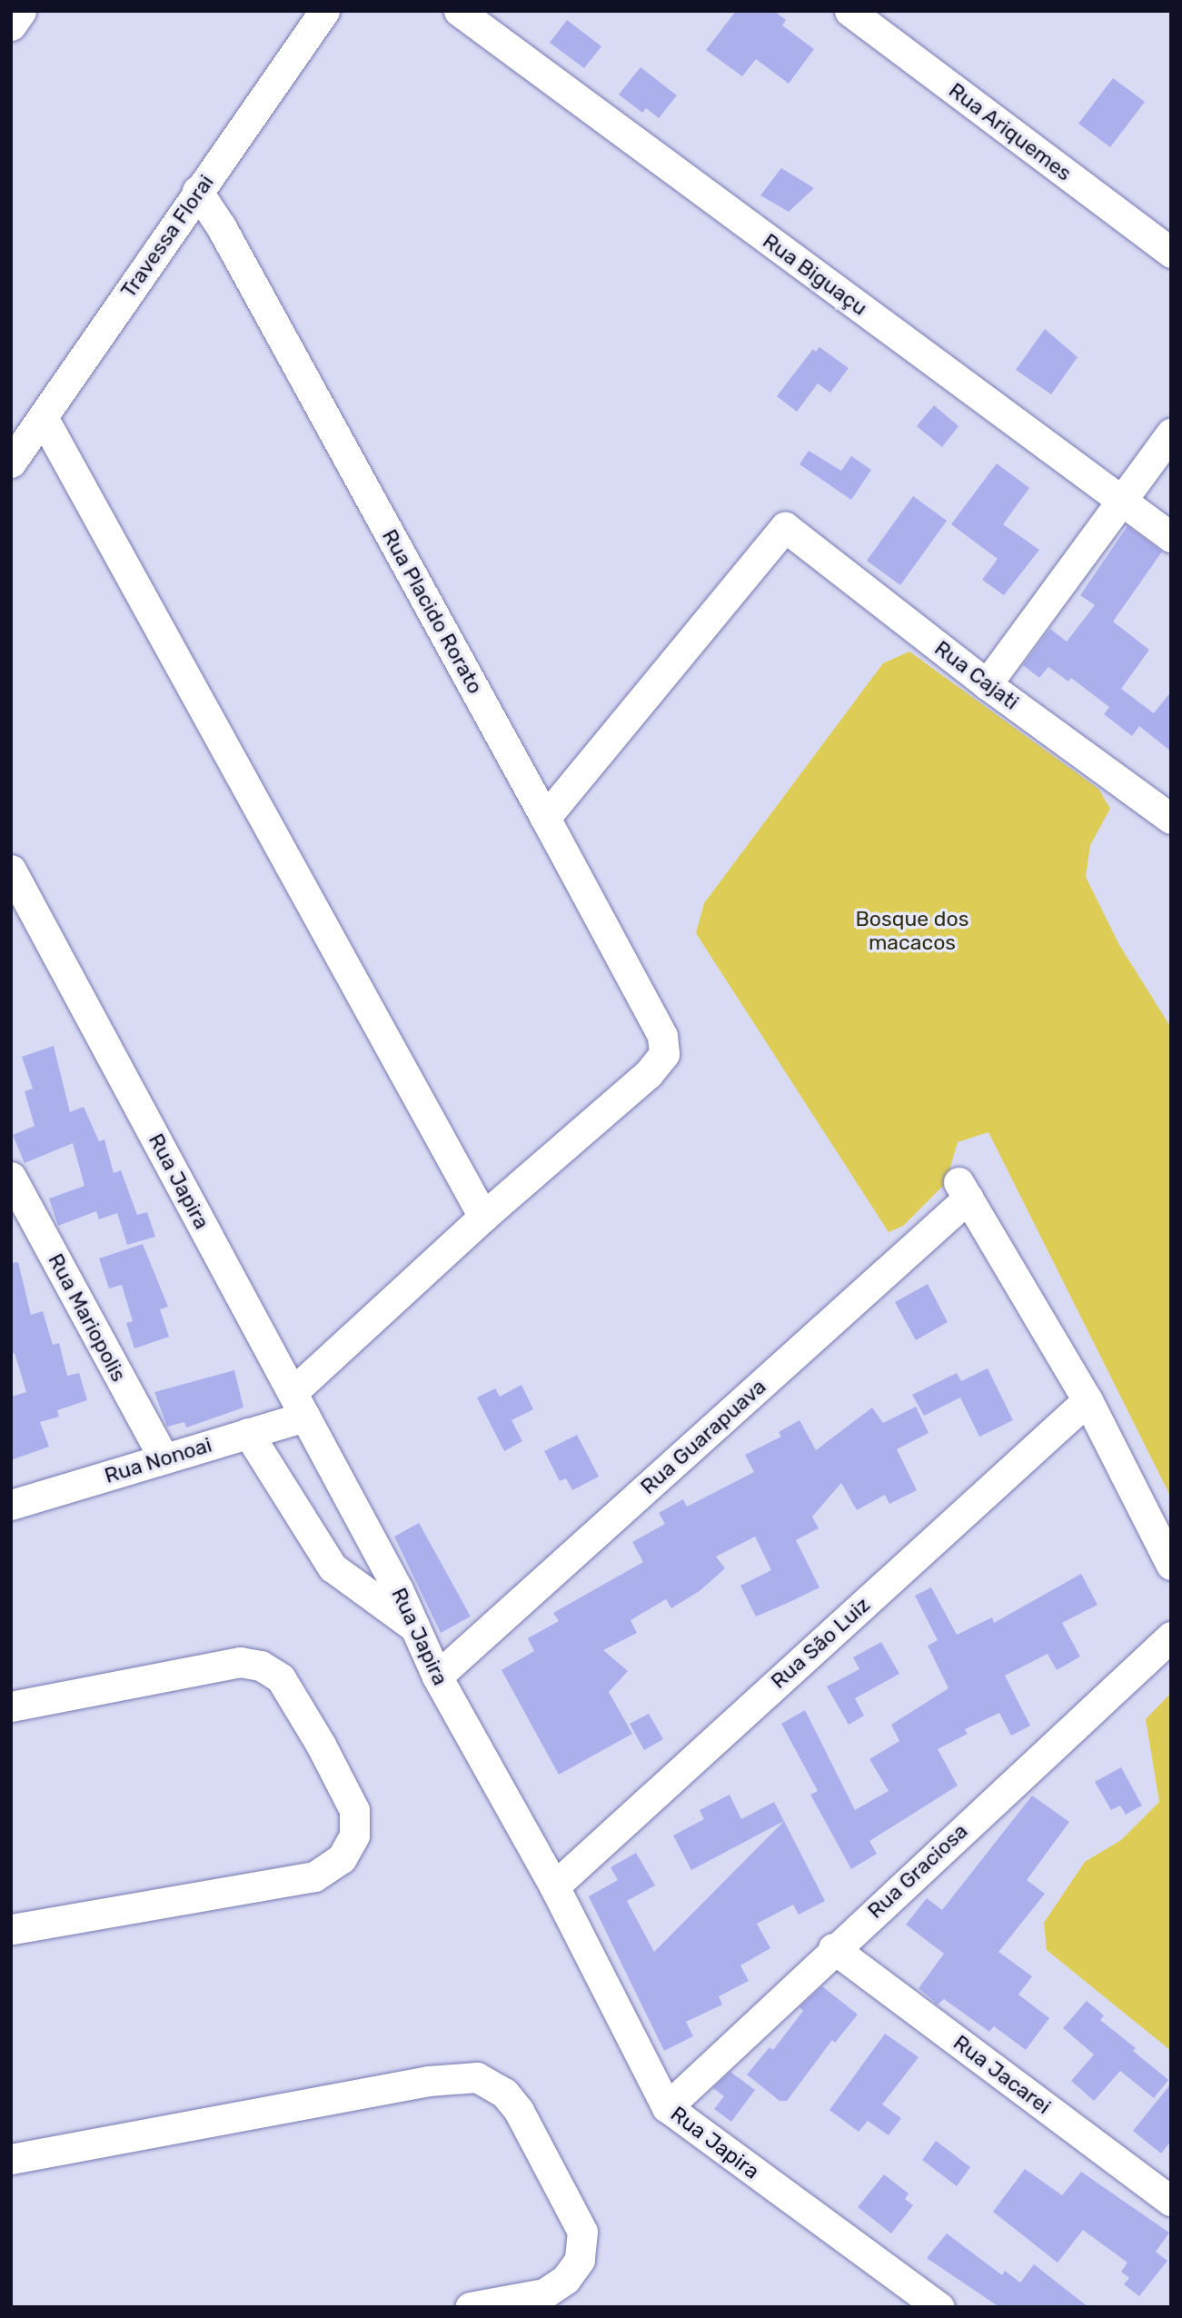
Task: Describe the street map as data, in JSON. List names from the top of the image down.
{
  "streets": {
    "street": [
      "Rua Ariquemes",
      "Travessa Florai",
      "Rua Biguaçu",
      "Rua Placido Rorato",
      "Rua Cajati",
      "Rua Japira",
      "Rua Mariopolis",
      "Rua Guarapuava",
      "Rua Nonoai",
      "Rua São Luiz",
      "Rua Graciosa",
      "Rua Jacarei"
    ]
  },
  "crossings": [
    ["Travessa Florai", "Rua Placido Rorato"],
    ["Rua Placido Rorato", "Rua Cajati"],
    ["Rua Japira", "Rua Guarapuava"],
    ["Rua Japira", "Rua Nonoai"],
    ["Rua Japira", "Rua São Luiz"],
    ["Rua Japira", "Rua Graciosa"],
    ["Rua Mariopolis", "Rua Nonoai"],
    ["Rua Guarapuava", "Rua São Luiz"],
    ["Rua Graciosa", "Rua Jacarei"]
  ],
  "parks": ["Bosque dos macacos"]
}
